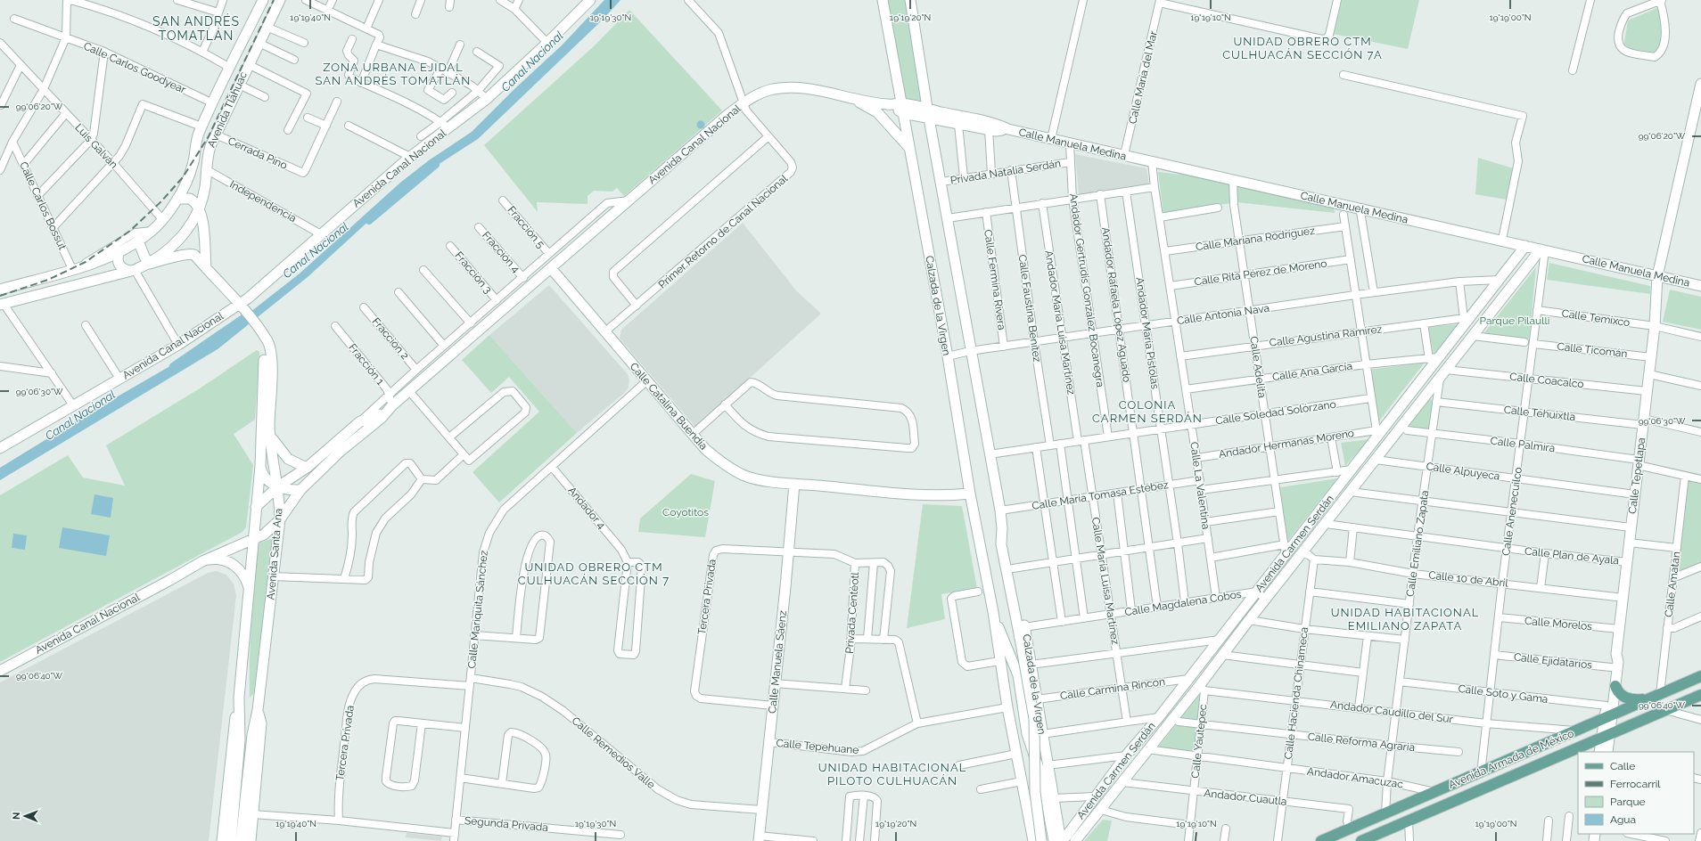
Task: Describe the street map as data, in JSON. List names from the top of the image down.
{
  "streets": {
    "main road": ["Avenida Armada de México"],
    "street": [
      "Calle Carlos Goodyear",
      "Calle María del Mar",
      "Avenida Tláhuac",
      "Avenida Canal Nacional",
      "Calle Manuela Medina",
      "Luis Galván",
      "Cerrada Pino",
      "Privada Natalia Serdán",
      "Independencia",
      "Calle Carlos Bossut",
      "Fracción 5",
      "Primer Retorno de Canal Nacional",
      "Calle Mariana Rodríguez",
      "Fracción 4",
      "Fracción 3",
      "Calle Rita Pérez de Moreno",
      "Calle Fermina Rivera",
      "Andador Gertrudis González Bocanegra",
      "Andador Rafaela López Aguado",
      "Calzada de la Virgen",
      "Calle Faustina Benítez",
      "Calle Antonia Nava",
      "Calle Temixco",
      "Andador María Luisa Martínez",
      "Andador María Pistolas",
      "Calle Agustina Ramírez",
      "Fracción 2",
      "Calle Ticomán",
      "Fracción 1",
      "Calle Adelita",
      "Calle Ana García",
      "Calle Coacalco",
      "Calle Catalina Buendía",
      "Calle Soledad Solórzano",
      "Calle Tehuixtla",
      "Andador Hermanas Moreno",
      "Calle Palmira",
      "Calle Alpuyeca",
      "Calle Tepetlapa",
      "Calle La Valentina",
      "Calle María Tomasa Estébez",
      "Andador 4",
      "Calle Anenecuilco",
      "Avenida Carmen Serdán",
      "Calle Emiliano Zapata",
      "Avenida Santa Ana",
      "Calle Plan de Ayala",
      "Calle 10 de Abril",
      "Calle María Luisa Martínez",
      "Calle Amatán",
      "Tercera Privada",
      "Calle Magdalena Cobos",
      "Calle Mariquita Sánchez",
      "Privada Centéotl",
      "Calle Morelos",
      "Calle Ejidatarios",
      "Calle Manuela Sáenz",
      "Calle Carmina Rincón",
      "Calle Hacienda Chinameca",
      "Calle Soto y Gama",
      "Andador Caudillo del Sur",
      "Calle Yautepec",
      "Calle Reforma Agraria",
      "Calle Tepehuane",
      "Calle Remedios Valle",
      "Andador Amacuzac",
      "Andador Cuautla",
      "Segunda Privada"
    ]
  },
  "crossings": [
    ["Calle Carlos Goodyear", "Avenida Tláhuac"],
    ["Calle María del Mar", "Calle Manuela Medina"],
    ["Avenida Tláhuac", "Luis Galván"],
    ["Avenida Tláhuac", "Cerrada Pino"],
    ["Avenida Tláhuac", "Independencia"],
    ["Avenida Tláhuac", "Calle Carlos Bossut"],
    ["Avenida Tláhuac", "Avenida Santa Ana"],
    ["Avenida Canal Nacional", "Independencia"],
    ["Avenida Canal Nacional", "Fracción 5"],
    ["Avenida Canal Nacional", "Primer Retorno de Canal Nacional"],
    ["Avenida Canal Nacional", "Fracción 4"],
    ["Avenida Canal Nacional", "Fracción 3"],
    ["Avenida Canal Nacional", "Calzada de la Virgen"],
    ["Avenida Canal Nacional", "Fracción 2"],
    ["Avenida Canal Nacional", "Fracción 1"],
    ["Avenida Canal Nacional", "Calle Catalina Buendía"],
    ["Avenida Canal Nacional", "Avenida Santa Ana"],
    ["Calle Manuela Medina", "Andador Gertrudis González Bocanegra"],
    ["Calle Manuela Medina", "Calle Adelita"],
    ["Calle Manuela Medina", "Calle Tepetlapa"],
    ["Calle Manuela Medina", "Calle La Valentina"],
    ["Calle Manuela Medina", "Calle Anenecuilco"],
    ["Calle Manuela Medina", "Avenida Carmen Serdán"],
    ["Privada Natalia Serdán", "Andador Gertrudis González Bocanegra"],
    ["Privada Natalia Serdán", "Calzada de la Virgen"],
    ["Privada Natalia Serdán", "Calle Faustina Benítez"],
    ["Primer Retorno de Canal Nacional", "Calle Catalina Buendía"],
    ["Calle Mariana Rodríguez", "Calle Adelita"],
    ["Calle Mariana Rodríguez", "Calle La Valentina"],
    ["Calle Rita Pérez de Moreno", "Calle Adelita"],
    ["Calle Rita Pérez de Moreno", "Calle La Valentina"],
    ["Calle Fermina Rivera", "Calle Antonia Nava"],
    ["Andador Gertrudis González Bocanegra", "Calle Antonia Nava"],
    ["Andador Gertrudis González Bocanegra", "Calle Soledad Solórzano"],
    ["Andador Rafaela López Aguado", "Calle Antonia Nava"],
    ["Andador Rafaela López Aguado", "Calle Soledad Solórzano"],
    ["Andador Rafaela López Aguado", "Calle María Tomasa Estébez"],
    ["Andador Rafaela López Aguado", "Calle Magdalena Cobos"],
    ["Calzada de la Virgen", "Calle Antonia Nava"],
    ["Calzada de la Virgen", "Calle Catalina Buendía"],
    ["Calzada de la Virgen", "Calle Soledad Solórzano"],
    ["Calzada de la Virgen", "Calle María Tomasa Estébez"],
    ["Calzada de la Virgen", "Avenida Carmen Serdán"],
    ["Calzada de la Virgen", "Calle Magdalena Cobos"],
    ["Calzada de la Virgen", "Calle Carmina Rincón"],
    ["Calzada de la Virgen", "Calle Tepehuane"],
    ["Calle Faustina Benítez", "Calle Antonia Nava"],
    ["Calle Faustina Benítez", "Calle Soledad Solórzano"],
    ["Calle Antonia Nava", "Andador María Luisa Martínez"],
    ["Calle Antonia Nava", "Andador María Pistolas"],
    ["Calle Antonia Nava", "Calle Adelita"],
    ["Calle Antonia Nava", "Calle La Valentina"],
    ["Calle Antonia Nava", "Avenida Carmen Serdán"],
    ["Calle Temixco", "Calle Tepetlapa"],
    ["Calle Temixco", "Calle Anenecuilco"],
    ["Andador María Luisa Martínez", "Calle Soledad Solórzano"],
    ["Andador María Luisa Martínez", "Calle María Luisa Martínez"],
    ["Andador María Pistolas", "Calle Soledad Solórzano"],
    ["Andador María Pistolas", "Calle María Tomasa Estébez"],
    ["Andador María Pistolas", "Calle Magdalena Cobos"],
    ["Calle Agustina Ramírez", "Calle Adelita"],
    ["Calle Agustina Ramírez", "Calle La Valentina"],
    ["Calle Agustina Ramírez", "Avenida Carmen Serdán"],
    ["Calle Ticomán", "Calle Tepetlapa"],
    ["Calle Ticomán", "Calle Anenecuilco"],
    ["Calle Adelita", "Calle Ana García"],
    ["Calle Adelita", "Calle Soledad Solórzano"],
    ["Calle Adelita", "Andador Hermanas Moreno"],
    ["Calle Adelita", "Avenida Carmen Serdán"],
    ["Calle Ana García", "Calle La Valentina"],
    ["Calle Ana García", "Avenida Carmen Serdán"],
    ["Calle Coacalco", "Calle Tepetlapa"],
    ["Calle Coacalco", "Calle Anenecuilco"],
    ["Calle Coacalco", "Avenida Carmen Serdán"],
    ["Calle Catalina Buendía", "Calle Mariquita Sánchez"],
    ["Calle Catalina Buendía", "Calle Manuela Sáenz"],
    ["Calle Soledad Solórzano", "Calle La Valentina"],
    ["Calle Soledad Solórzano", "Calle María Luisa Martínez"],
    ["Calle Tehuixtla", "Calle Tepetlapa"],
    ["Calle Tehuixtla", "Calle Anenecuilco"],
    ["Calle Tehuixtla", "Calle Emiliano Zapata"],
    ["Andador Hermanas Moreno", "Calle La Valentina"],
    ["Andador Hermanas Moreno", "Avenida Carmen Serdán"],
    ["Calle Palmira", "Calle Tepetlapa"],
    ["Calle Palmira", "Calle Anenecuilco"],
    ["Calle Palmira", "Calle Emiliano Zapata"],
    ["Calle Palmira", "Calle Amatán"],
    ["Calle Alpuyeca", "Calle Tepetlapa"],
    ["Calle Alpuyeca", "Calle Anenecuilco"],
    ["Calle Alpuyeca", "Avenida Carmen Serdán"],
    ["Calle Alpuyeca", "Calle Emiliano Zapata"],
    ["Calle Tepetlapa", "Calle Plan de Ayala"],
    ["Calle Tepetlapa", "Calle 10 de Abril"],
    ["Calle Tepetlapa", "Calle Morelos"],
    ["Calle Tepetlapa", "Calle Ejidatarios"],
    ["Calle Tepetlapa", "Calle Soto y Gama"],
    ["Calle Tepetlapa", "Avenida Armada de México"],
    ["Calle La Valentina", "Calle María Tomasa Estébez"],
    ["Calle La Valentina", "Calle Magdalena Cobos"],
    ["Calle María Tomasa Estébez", "Calle María Luisa Martínez"],
    ["Andador 4", "Calle Mariquita Sánchez"],
    ["Calle Anenecuilco", "Avenida Carmen Serdán"],
    ["Calle Anenecuilco", "Calle Plan de Ayala"],
    ["Calle Anenecuilco", "Calle 10 de Abril"],
    ["Calle Anenecuilco", "Calle Morelos"],
    ["Calle Anenecuilco", "Calle Ejidatarios"],
    ["Calle Anenecuilco", "Calle Soto y Gama"],
    ["Calle Anenecuilco", "Andador Caudillo del Sur"],
    ["Calle Anenecuilco", "Avenida Armada de México"],
    ["Avenida Carmen Serdán", "Calle Emiliano Zapata"],
    ["Avenida Carmen Serdán", "Calle Plan de Ayala"],
    ["Avenida Carmen Serdán", "Calle Magdalena Cobos"],
    ["Avenida Carmen Serdán", "Calle Carmina Rincón"],
    ["Avenida Carmen Serdán", "Andador Caudillo del Sur"],
    ["Avenida Carmen Serdán", "Calle Yautepec"],
    ["Avenida Carmen Serdán", "Andador Amacuzac"],
    ["Avenida Carmen Serdán", "Andador Cuautla"],
    ["Calle Emiliano Zapata", "Calle Plan de Ayala"],
    ["Calle Emiliano Zapata", "Calle 10 de Abril"],
    ["Calle Emiliano Zapata", "Calle Soto y Gama"],
    ["Calle Emiliano Zapata", "Andador Caudillo del Sur"],
    ["Calle Emiliano Zapata", "Calle Reforma Agraria"],
    ["Calle Emiliano Zapata", "Avenida Armada de México"],
    ["Calle Emiliano Zapata", "Andador Amacuzac"],
    ["Calle 10 de Abril", "Calle Hacienda Chinameca"],
    ["Calle María Luisa Martínez", "Calle Magdalena Cobos"],
    ["Calle María Luisa Martínez", "Calle Carmina Rincón"],
    ["Calle Amatán", "Avenida Armada de México"],
    ["Tercera Privada", "Privada Centéotl"],
    ["Tercera Privada", "Calle Manuela Sáenz"],
    ["Tercera Privada", "Calle Remedios Valle"],
    ["Calle Mariquita Sánchez", "Calle Remedios Valle"],
    ["Calle Mariquita Sánchez", "Segunda Privada"],
    ["Privada Centéotl", "Calle Manuela Sáenz"],
    ["Calle Manuela Sáenz", "Calle Tepehuane"],
    ["Calle Manuela Sáenz", "Calle Remedios Valle"],
    ["Calle Hacienda Chinameca", "Andador Caudillo del Sur"],
    ["Calle Hacienda Chinameca", "Calle Reforma Agraria"],
    ["Calle Hacienda Chinameca", "Andador Amacuzac"],
    ["Calle Hacienda Chinameca", "Andador Cuautla"],
    ["Calle Soto y Gama", "Avenida Armada de México"],
    ["Andador Caudillo del Sur", "Calle Yautepec"],
    ["Andador Caudillo del Sur", "Avenida Armada de México"],
    ["Calle Yautepec", "Calle Reforma Agraria"],
    ["Calle Yautepec", "Andador Amacuzac"],
    ["Calle Yautepec", "Andador Cuautla"],
    ["Avenida Armada de México", "Andador Amacuzac"],
    ["Avenida Armada de México", "Andador Cuautla"]
  ],
  "districts": [
    "SAN ANDRÉS TOMATLÁN",
    "UNIDAD OBRERO CTM CULHUACÁN SECCIÓN 7A",
    "ZONA URBANA EJIDAL SAN ANDRÉS TOMATLÁN",
    "COLONIA CARMEN SERDÁN",
    "UNIDAD OBRERO CTM CULHUACÁN SECCIÓN 7",
    "UNIDAD HABITACIONAL EMILIANO ZAPATA",
    "UNIDAD HABITACIONAL PILOTO CULHUACÁN"
  ],
  "water": ["Canal Nacional"],
  "parks": ["Parque Pilaulli", "Coyotitos"],
  "legend": [
    "Calle",
    "Ferrocarril",
    "Parque",
    "Agua"
  ],
  "north": "left",
  "coordinates": [
    "19°19'40\"N",
    "19°19'30\"N",
    "19°19'20\"N",
    "19°19'10\"N",
    "19°19'00\"N",
    "99°06'20\"W",
    "99°06'30\"W",
    "99°06'40\"W"
  ]
}
